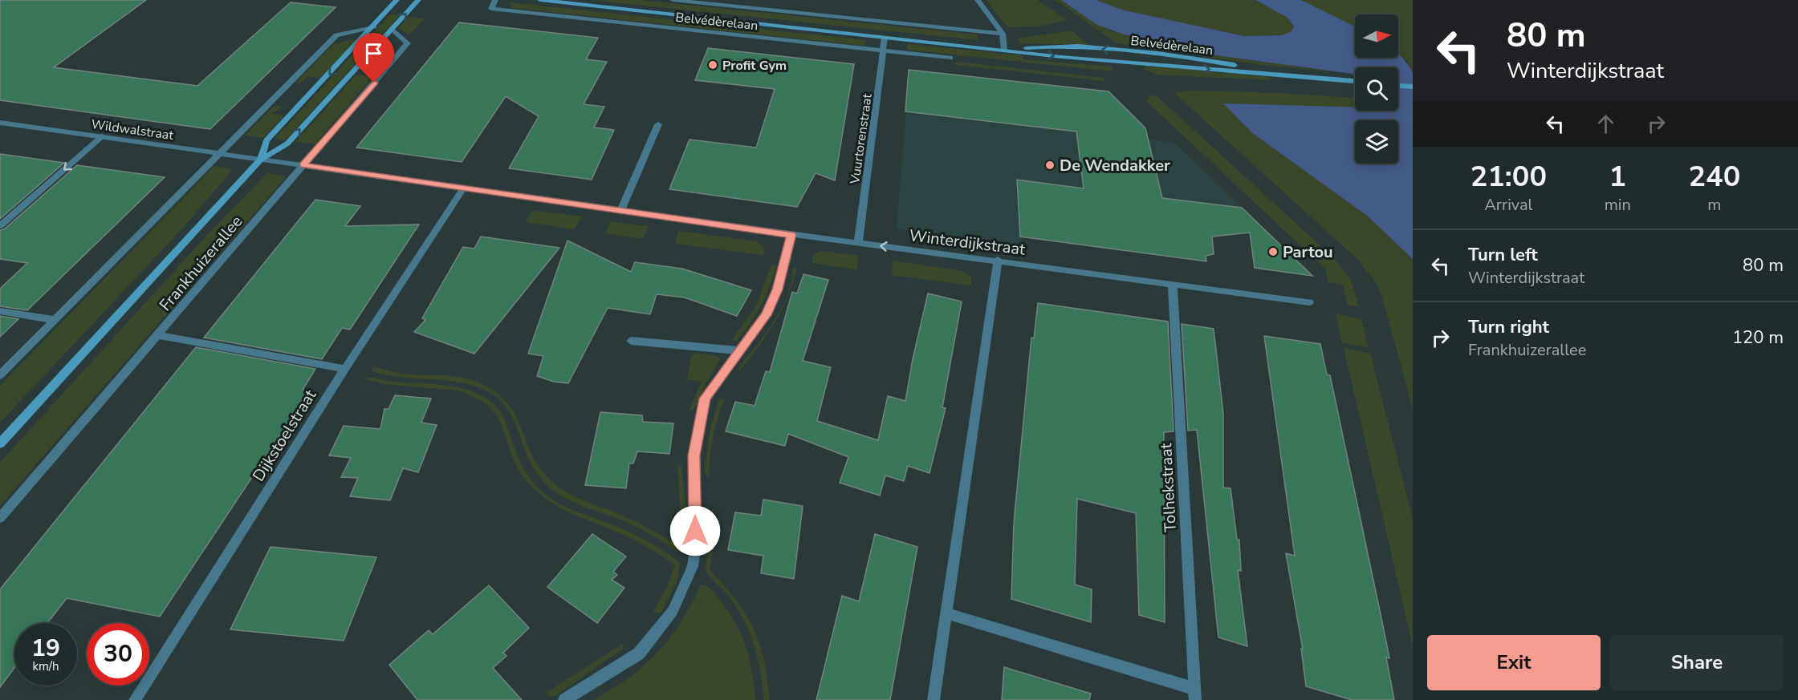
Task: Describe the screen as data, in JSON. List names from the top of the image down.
{
  "streets": {
    "street": [
      "Belvédèrelaan",
      "Wildwalstraat",
      "Vuurtorenstraat",
      "Winterdijkstraat",
      "Frankhuizerallee",
      "Dijkstoelstraat",
      "Tolhekstraat"
    ]
  },
  "crossings": [
    ["Belvédèrelaan", "Vuurtorenstraat"],
    ["Wildwalstraat", "Winterdijkstraat"],
    ["Wildwalstraat", "Frankhuizerallee"],
    ["Vuurtorenstraat", "Winterdijkstraat"],
    ["Winterdijkstraat", "Frankhuizerallee"],
    ["Winterdijkstraat", "Dijkstoelstraat"],
    ["Winterdijkstraat", "Tolhekstraat"]
  ],
  "places": ["Profit Gym", "De Wendakker", "Partou"],
  "north": "right",
  "page": {
    "turn": ["80 m", "Winterdijkstraat"],
    "eta": [
      "21:00",
      "Arrival",
      "1",
      "min",
      "240",
      "m"
    ],
    "list": [
      {
        "name": "Turn left",
        "note": "Winterdijkstraat",
        "value": "80 m"
      },
      {
        "name": "Turn right",
        "note": "Frankhuizerallee",
        "value": "120 m"
      }
    ],
    "speed": "19 km/h",
    "limit": "30",
    "buttons": ["Exit", "Share"]
  }
}
